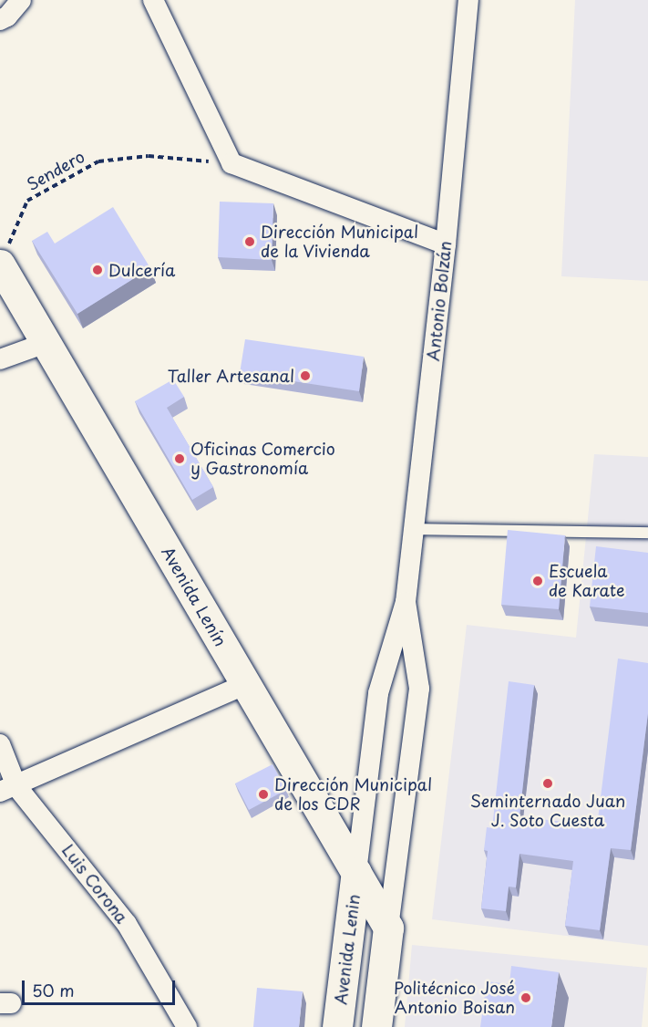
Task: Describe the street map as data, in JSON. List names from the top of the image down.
{
  "streets": {
    "street": [
      "Antonio Bolzán",
      "Avenida Lenín",
      "Luis Corona",
      "Avenida Lenin"
    ],
    "path": ["Sendero"]
  },
  "crossings": [
    ["Sendero", "Avenida Lenín"],
    ["Antonio Bolzán", "Avenida Lenín"],
    ["Antonio Bolzán", "Avenida Lenin"],
    ["Avenida Lenín", "Avenida Lenin"]
  ],
  "places": [
    "Dirección Municipal de la Vivienda",
    "Dulcería",
    "Taller Artesanal",
    "Oficinas Comercio y Gastronomía",
    "Escuela de Karate",
    "Seminternado Juan J. Soto Cuesta",
    "Dirección Municipal de los CDR",
    "Politécnico José Antonio Boisan"
  ],
  "scale_bar": "50 m"
}
